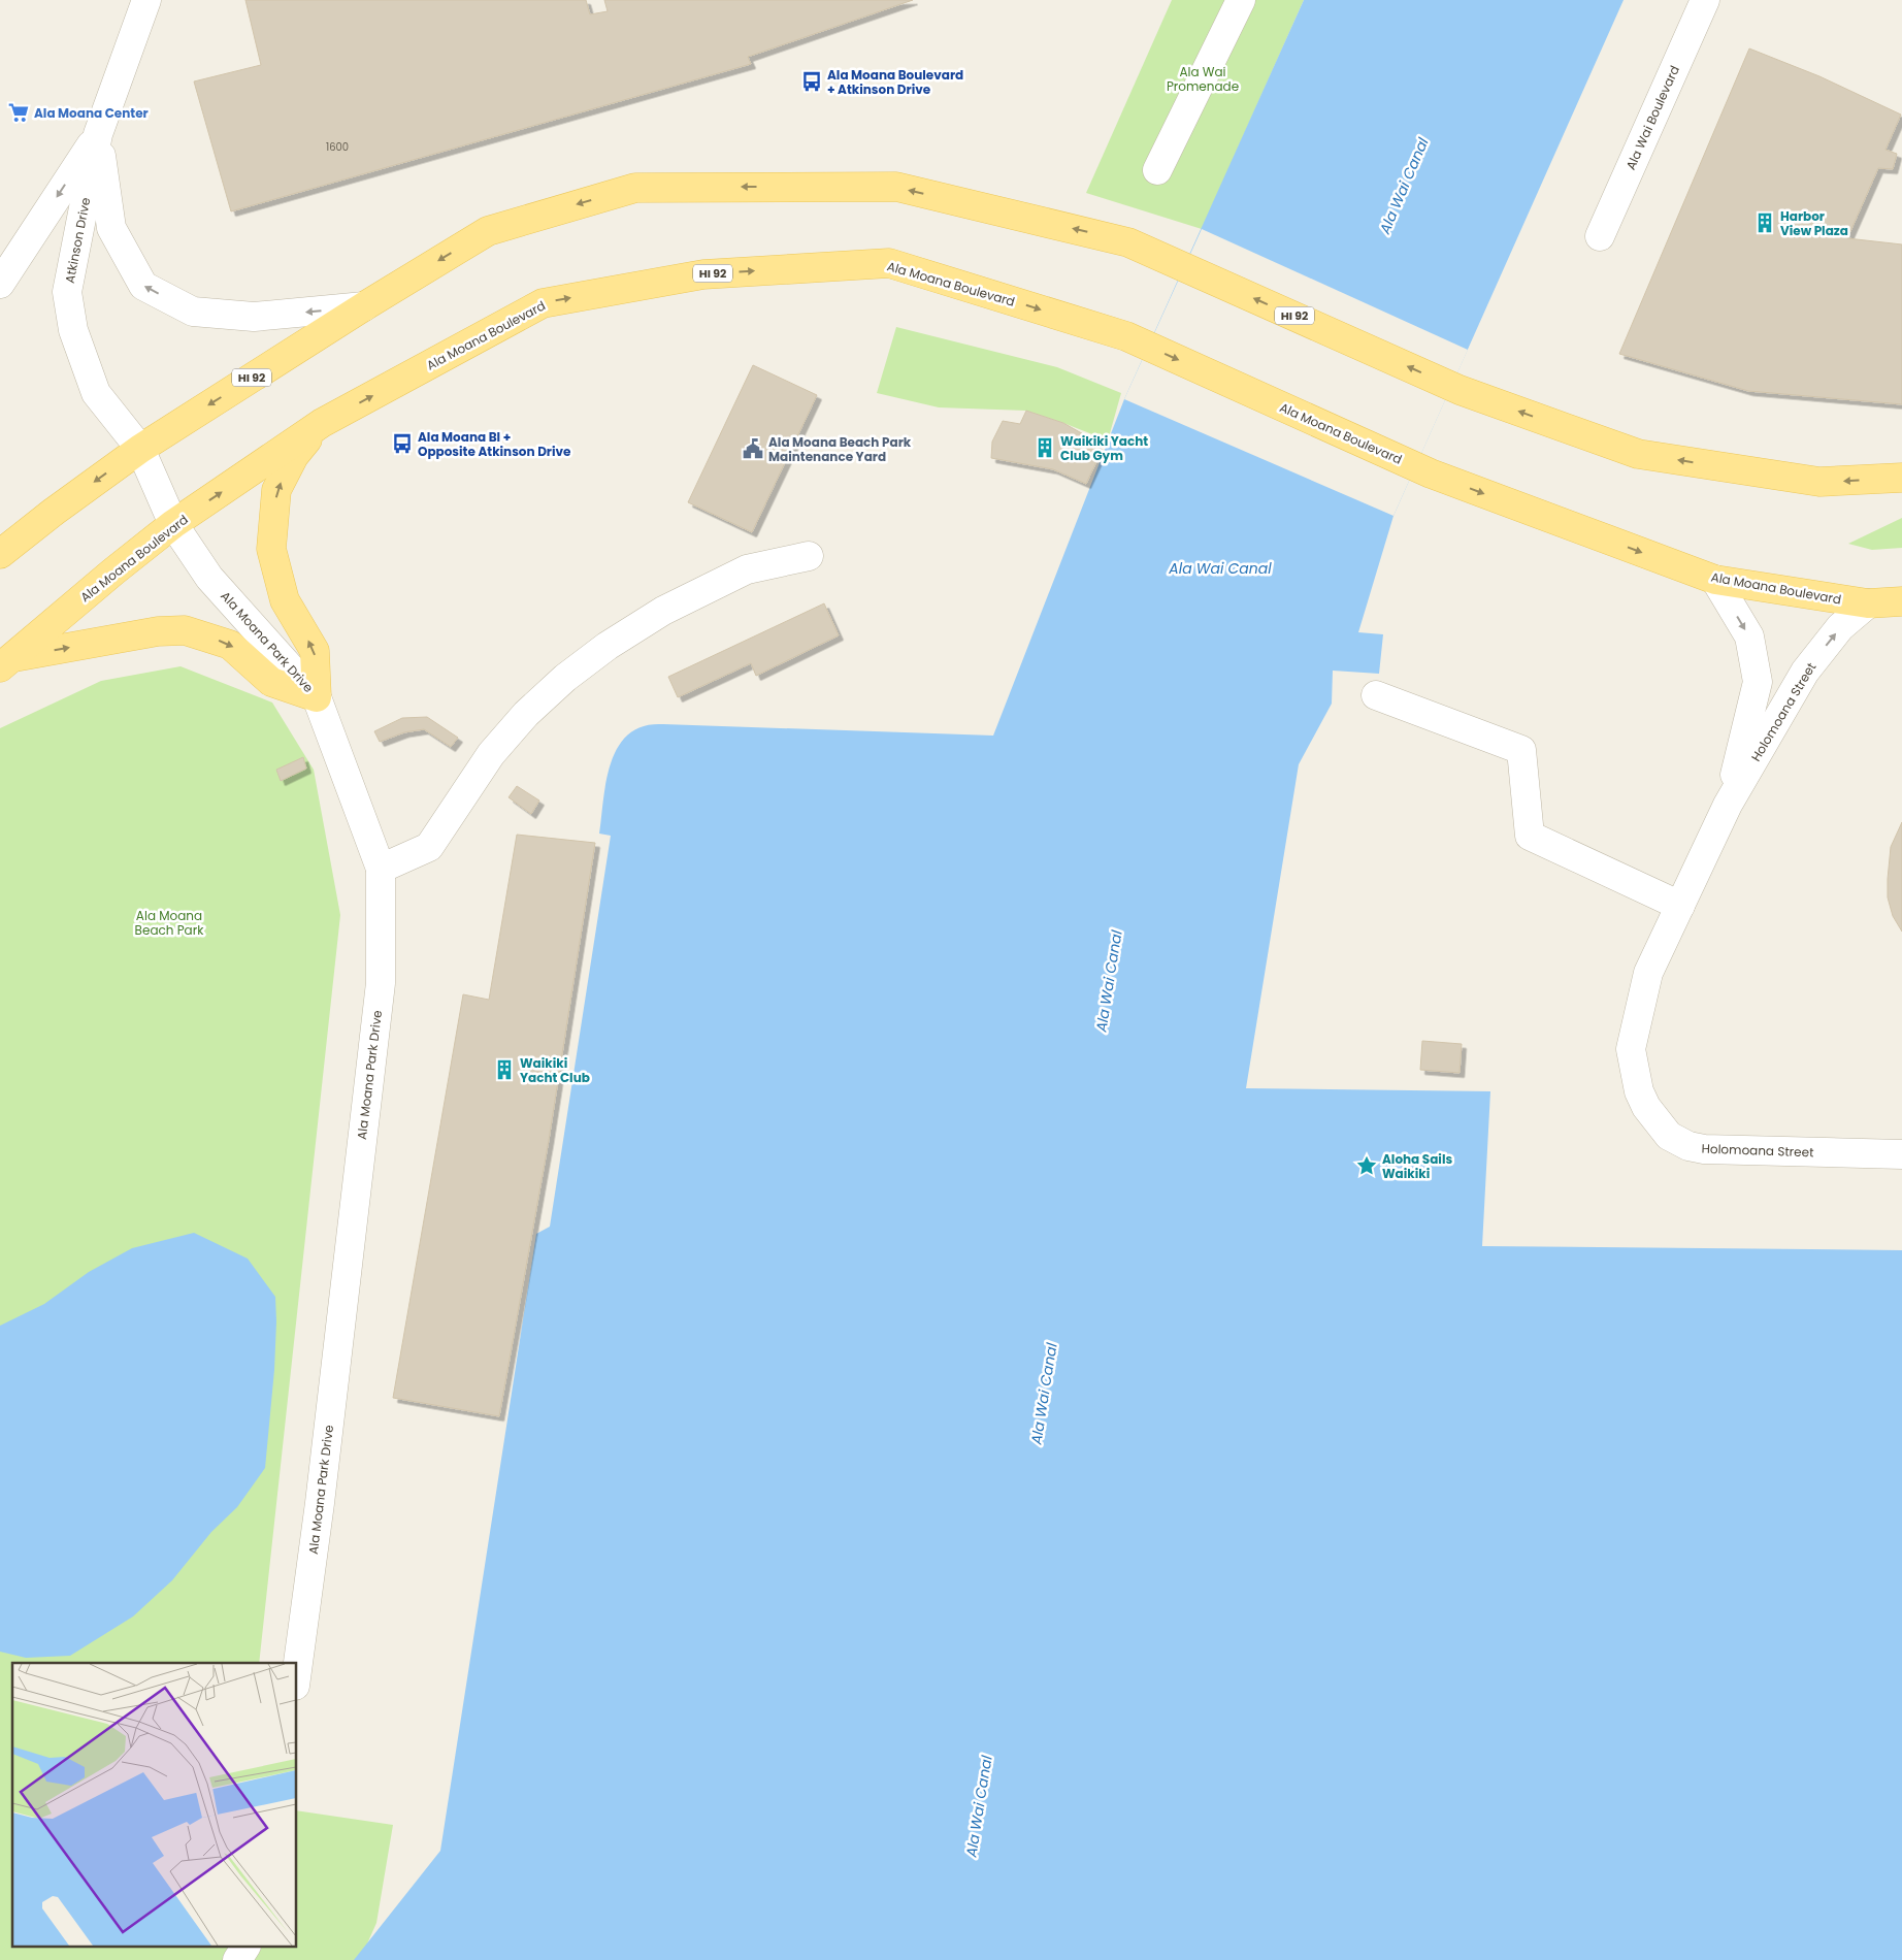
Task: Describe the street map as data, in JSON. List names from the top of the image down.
{
  "streets": {
    "main road": ["HI 92", "Ala Moana Boulevard"],
    "street": [
      "Ala Wai Boulevard",
      "Atkinson Drive",
      "Ala Moana Park Drive",
      "Holomoana Street"
    ]
  },
  "crossings": [
    ["Atkinson Drive", "HI 92"],
    ["Atkinson Drive", "Ala Moana Boulevard"],
    ["Atkinson Drive", "Ala Moana Park Drive"],
    ["Ala Moana Boulevard", "Ala Moana Park Drive"],
    ["Ala Moana Boulevard", "Holomoana Street"]
  ],
  "water": ["Ala Wai Canal"],
  "parks": ["Ala Wai Promenade", "Ala Moana Beach Park"],
  "places": {
    "bus stop": ["Ala Moana Boulevard + Atkinson Drive", "Ala Moana Bl + Opposite Atkinson Drive"],
    "supermarket": ["Ala Moana Center"],
    "building": ["Harbor View Plaza", "Waikiki Yacht Club Gym", "Waikiki Yacht Club"],
    "public building": ["Ala Moana Beach Park Maintenance Yard"],
    "place": ["Aloha Sails Waikiki"]
  },
  "house_numbers": ["1600"]
}
